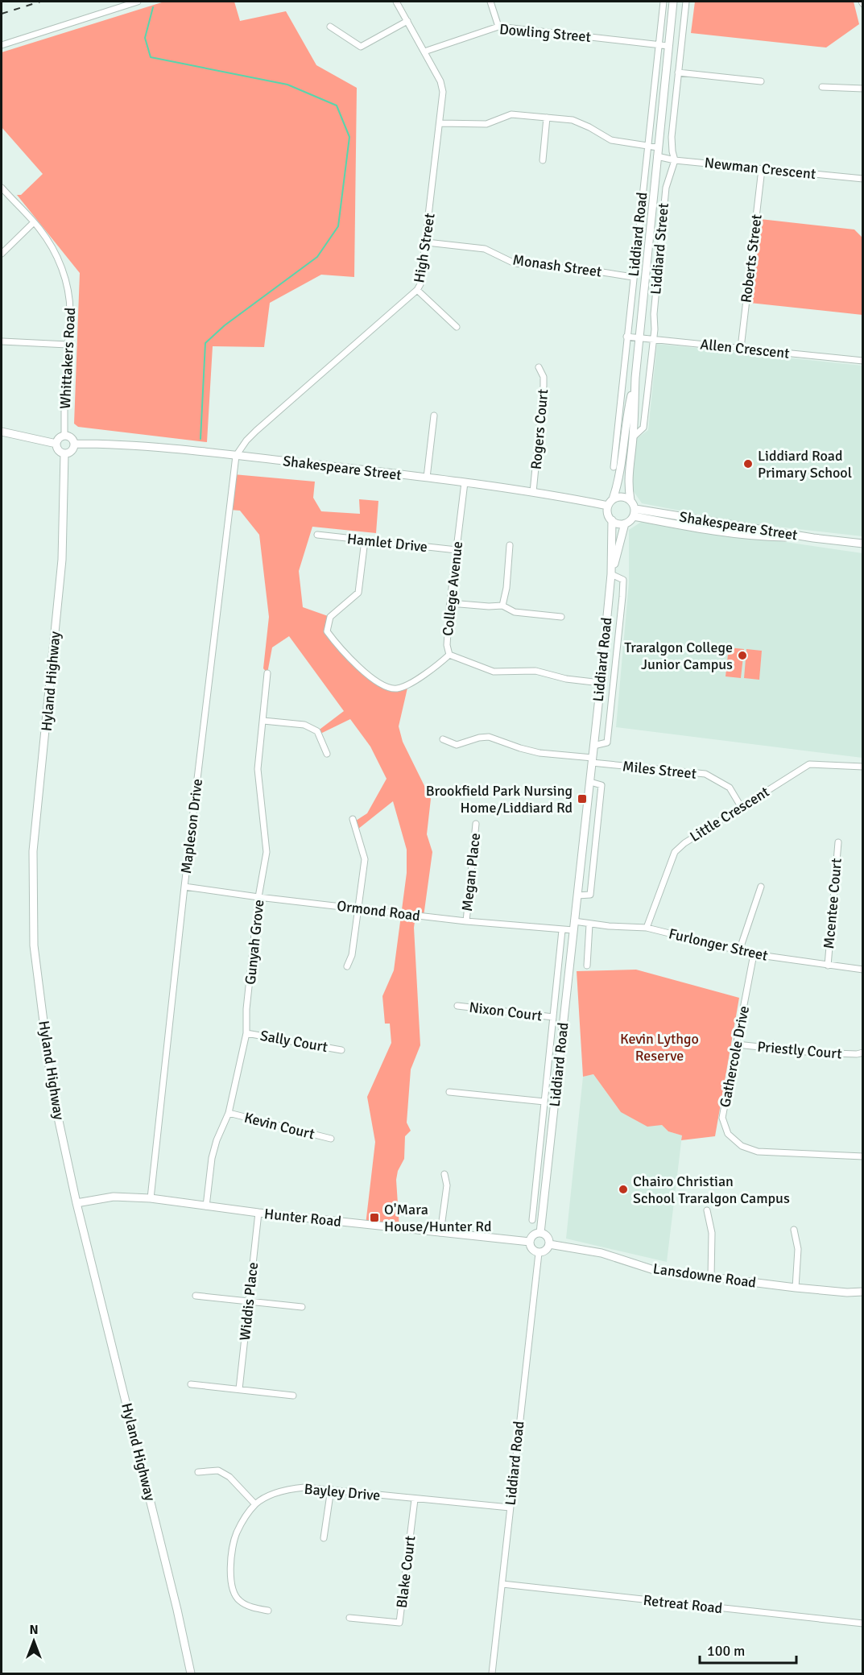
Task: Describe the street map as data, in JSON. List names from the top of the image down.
{
  "streets": {
    "street": [
      "Dowling Street",
      "Newman Crescent",
      "Liddiard Road",
      "High Street",
      "Liddiard Street",
      "Roberts Street",
      "Monash Street",
      "Allen Crescent",
      "Whittakers Road",
      "Rogers Court",
      "Shakespeare Street",
      "Hamlet Drive",
      "College Avenue",
      "Hyland Highway",
      "Miles Street",
      "Little Crescent",
      "Mapleson Drive",
      "Megan Place",
      "Mcentee Court",
      "Ormond Road",
      "Gunyah Grove",
      "Furlonger Street",
      "Nixon Court",
      "Sally Court",
      "Priestly Court",
      "Gathercole Drive",
      "Kevin Court",
      "Hunter Road",
      "Lansdowne Road",
      "Widdis Place",
      "Bayley Drive",
      "Blake Court",
      "Retreat Road"
    ]
  },
  "crossings": [
    ["Dowling Street", "Liddiard Road"],
    ["Dowling Street", "High Street"],
    ["Newman Crescent", "Liddiard Road"],
    ["Newman Crescent", "Liddiard Street"],
    ["Newman Crescent", "Roberts Street"],
    ["Liddiard Road", "Liddiard Street"],
    ["Liddiard Road", "Monash Street"],
    ["Liddiard Road", "Allen Crescent"],
    ["Liddiard Road", "Shakespeare Street"],
    ["Liddiard Road", "College Avenue"],
    ["Liddiard Road", "Miles Street"],
    ["Liddiard Road", "Ormond Road"],
    ["Liddiard Road", "Furlonger Street"],
    ["Liddiard Road", "Nixon Court"],
    ["Liddiard Road", "Hunter Road"],
    ["Liddiard Road", "Lansdowne Road"],
    ["Liddiard Road", "Bayley Drive"],
    ["Liddiard Road", "Retreat Road"],
    ["High Street", "Monash Street"],
    ["High Street", "Shakespeare Street"],
    ["High Street", "Mapleson Drive"],
    ["Liddiard Street", "Allen Crescent"],
    ["Roberts Street", "Allen Crescent"],
    ["Whittakers Road", "Shakespeare Street"],
    ["Whittakers Road", "Hyland Highway"],
    ["Rogers Court", "Shakespeare Street"],
    ["Shakespeare Street", "College Avenue"],
    ["Shakespeare Street", "Hyland Highway"],
    ["Shakespeare Street", "Mapleson Drive"],
    ["Hamlet Drive", "College Avenue"],
    ["Hyland Highway", "Hunter Road"],
    ["Miles Street", "Little Crescent"],
    ["Little Crescent", "Furlonger Street"],
    ["Mapleson Drive", "Ormond Road"],
    ["Mapleson Drive", "Hunter Road"],
    ["Megan Place", "Ormond Road"],
    ["Mcentee Court", "Furlonger Street"],
    ["Ormond Road", "Gunyah Grove"],
    ["Gunyah Grove", "Sally Court"],
    ["Gunyah Grove", "Kevin Court"],
    ["Gunyah Grove", "Hunter Road"],
    ["Furlonger Street", "Gathercole Drive"],
    ["Priestly Court", "Gathercole Drive"],
    ["Hunter Road", "Lansdowne Road"],
    ["Hunter Road", "Widdis Place"],
    ["Bayley Drive", "Blake Court"]
  ],
  "parks": ["Kevin Lythgo Reserve"],
  "places": {
    "other": ["Liddiard Road Primary School", "Traralgon College Junior Campus", "Chairo Christian School Traralgon Campus"],
    "transit": ["Brookfield Park Nursing Home/Liddiard Rd", "O'Mara House/Hunter Rd"]
  },
  "scale_bar": "100 m",
  "north": "top"
}
